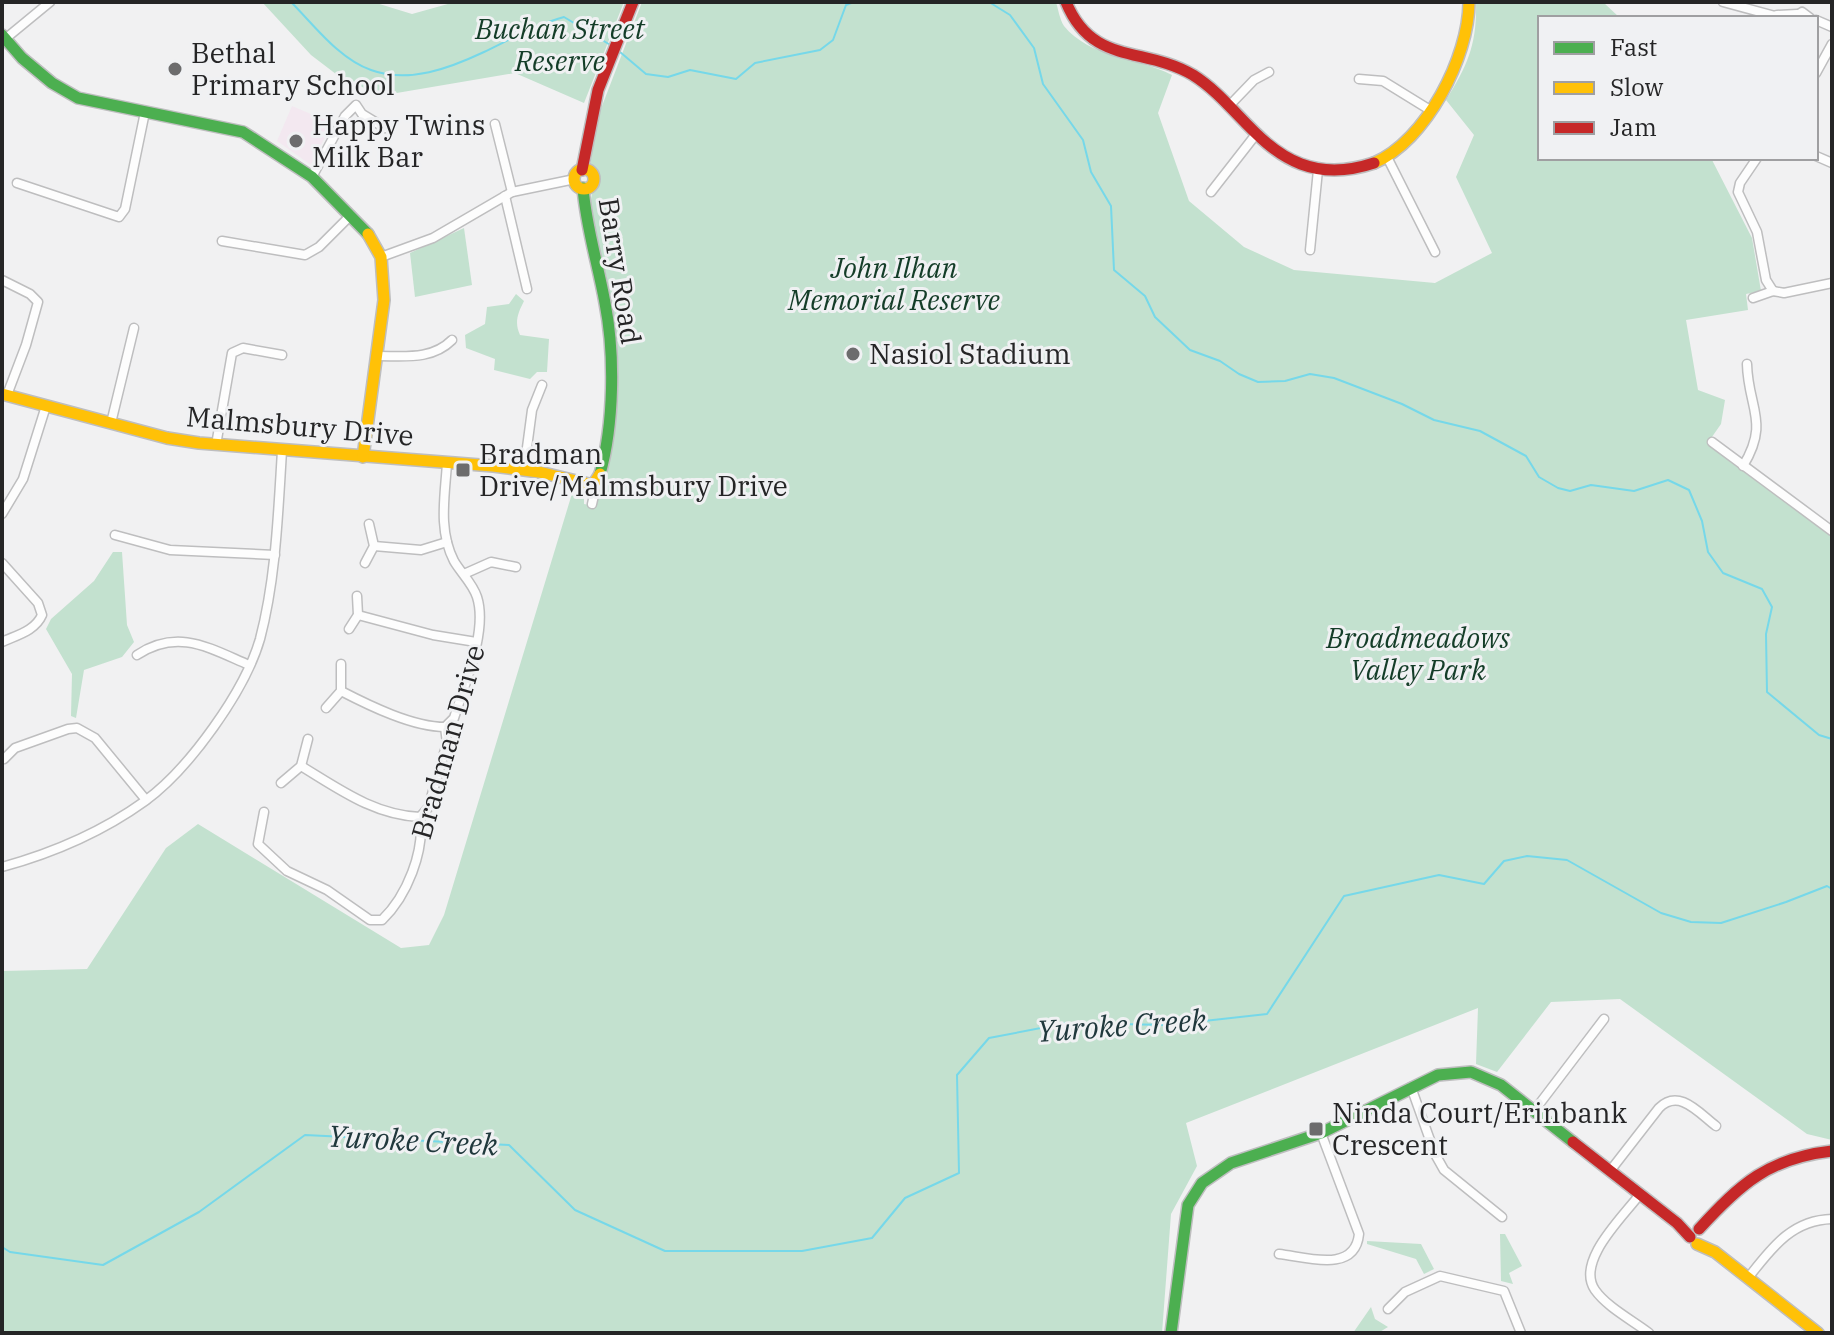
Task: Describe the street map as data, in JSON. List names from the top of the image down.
{
  "streets": {
    "street": ["Barry Road", "Malmsbury Drive", "Bradman Drive"]
  },
  "crossings": [
    ["Barry Road", "Malmsbury Drive"],
    ["Malmsbury Drive", "Bradman Drive"]
  ],
  "water": ["Yuroke Creek"],
  "parks": ["Buchan Street Reserve", "John Ilhan Memorial Reserve", "Broadmeadows Valley Park"],
  "places": {
    "other": ["Bethal Primary School", "Happy Twins Milk Bar", "Nasiol Stadium"],
    "transit": ["Bradman Drive/Malmsbury Drive", "Ninda Court/Erinbank Crescent"]
  },
  "legend": ["Fast", "Slow", "Jam"]
}
